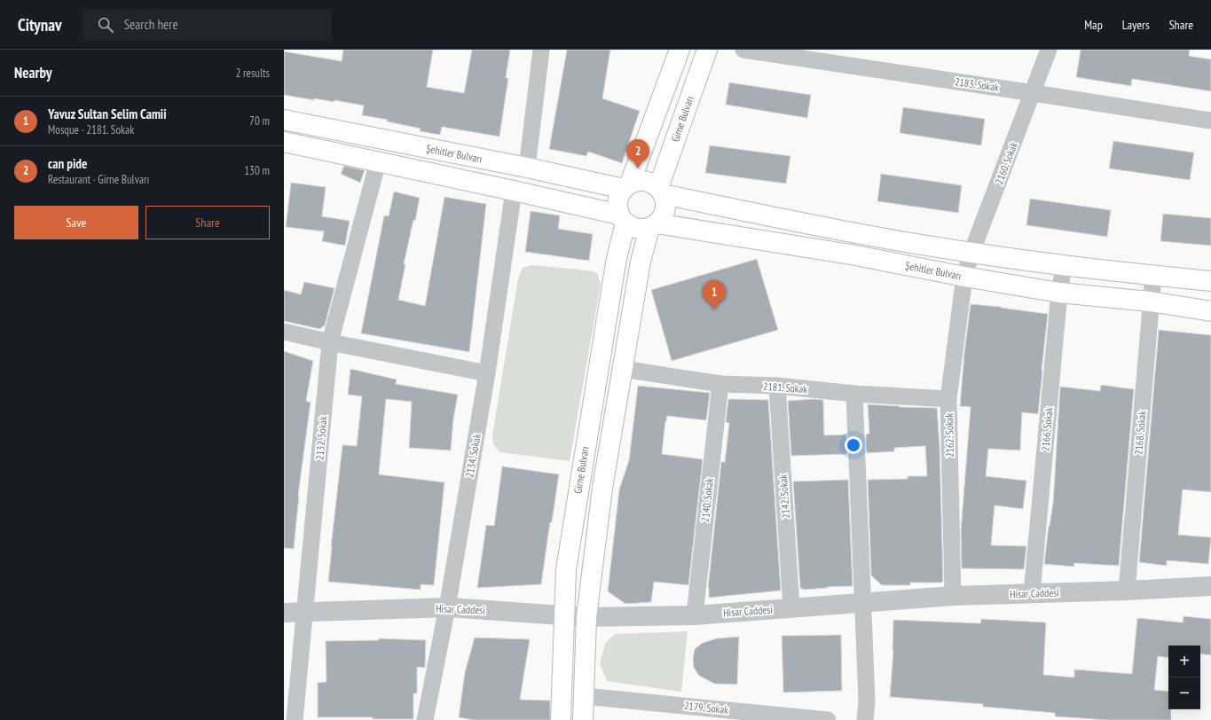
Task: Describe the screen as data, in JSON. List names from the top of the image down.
{
  "streets": {
    "main road": ["Girne Bulvarı", "Şehitler Bulvarı"],
    "street": [
      "2183. Sokak",
      "2160. Sokak",
      "2181. Sokak",
      "2166. Sokak",
      "2168. Sokak",
      "2162. Sokak",
      "2132. Sokak",
      "2134. Sokak",
      "2142. Sokak",
      "2140. Sokak",
      "Hisar Caddesi",
      "2179. Sokak"
    ]
  },
  "crossings": [
    ["2183. Sokak", "2160. Sokak"],
    ["Girne Bulvarı", "Şehitler Bulvarı"],
    ["Girne Bulvarı", "Hisar Caddesi"],
    ["Şehitler Bulvarı", "2160. Sokak"],
    ["Şehitler Bulvarı", "2166. Sokak"],
    ["Şehitler Bulvarı", "2168. Sokak"],
    ["Şehitler Bulvarı", "2162. Sokak"],
    ["Şehitler Bulvarı", "2132. Sokak"],
    ["Şehitler Bulvarı", "2134. Sokak"],
    ["2160. Sokak", "2162. Sokak"],
    ["2181. Sokak", "2162. Sokak"],
    ["2181. Sokak", "2142. Sokak"],
    ["2181. Sokak", "2140. Sokak"],
    ["2166. Sokak", "Hisar Caddesi"],
    ["2168. Sokak", "Hisar Caddesi"],
    ["2162. Sokak", "Hisar Caddesi"],
    ["2132. Sokak", "Hisar Caddesi"],
    ["2134. Sokak", "Hisar Caddesi"],
    ["2142. Sokak", "Hisar Caddesi"],
    ["2140. Sokak", "Hisar Caddesi"]
  ],
  "page": {
    "header": "Citynav",
    "search": "Search here",
    "nav": ["Map", "Layers", "Share"],
    "heading": ["Nearby", "2 results"],
    "list": [
      {
        "mark": "1",
        "name": "Yavuz Sultan Selim Camii",
        "note": "Mosque · 2181. Sokak",
        "value": "70 m"
      },
      {
        "mark": "2",
        "name": "can pide",
        "note": "Restaurant · Girne Bulvarı",
        "value": "130 m"
      }
    ],
    "pins": ["2", "1"],
    "buttons": ["Save", "Share"],
    "map_buttons": ["+", "−"]
  }
}
